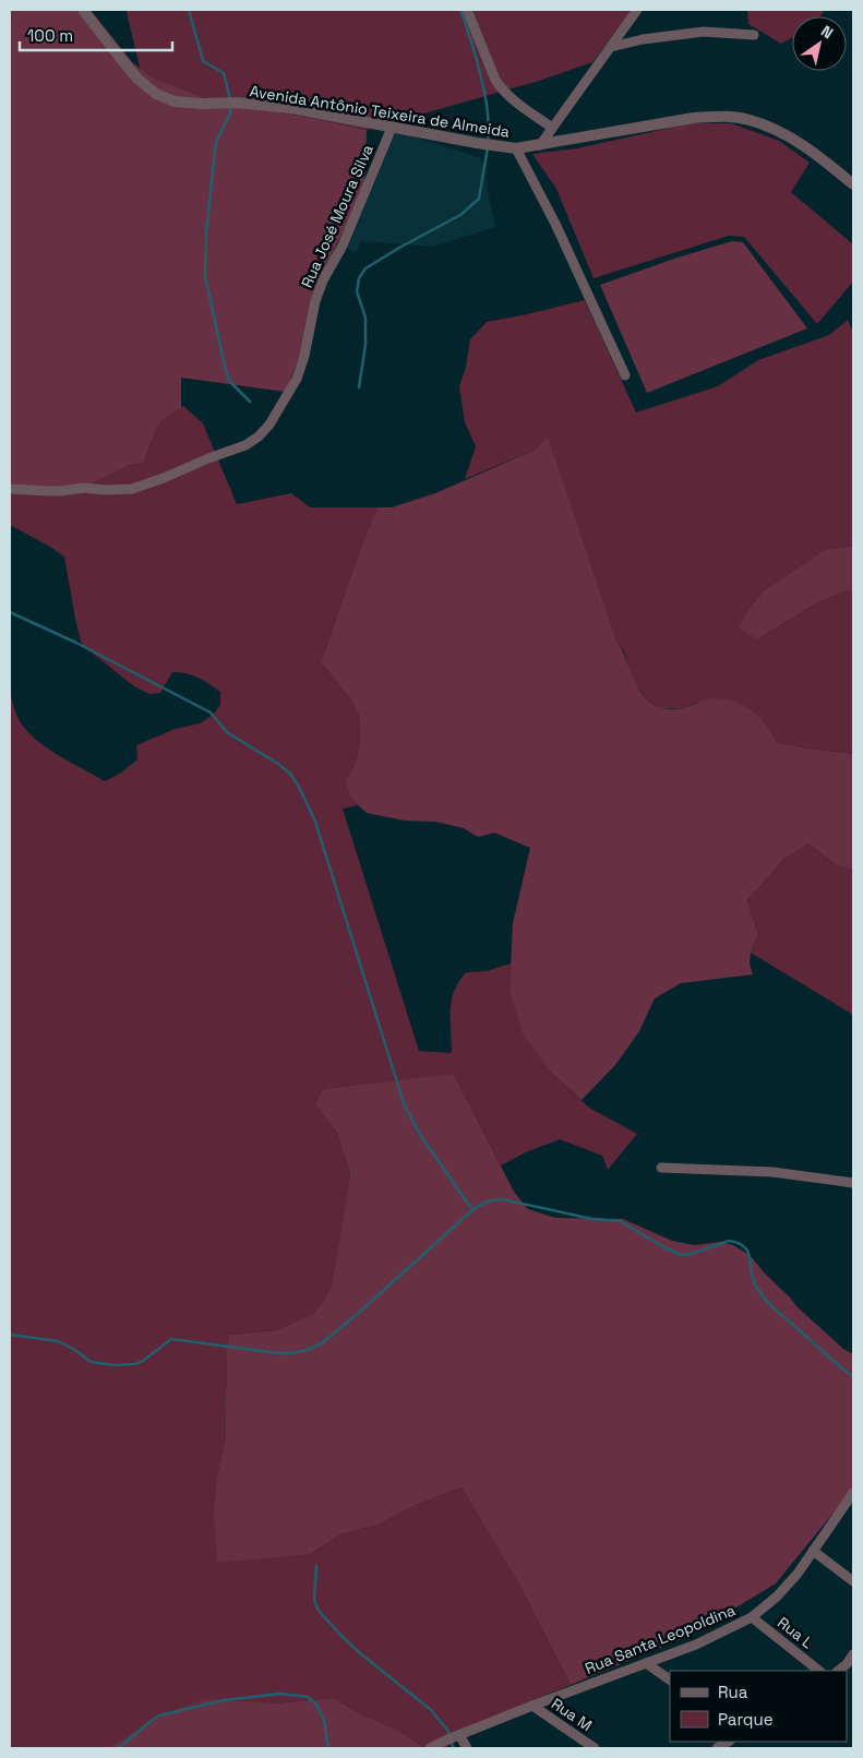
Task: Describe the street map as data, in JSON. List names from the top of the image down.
{
  "streets": {
    "street": [
      "Avenida Antônio Teixeira de Almeida",
      "Rua José Moura Silva",
      "Rua L",
      "Rua Santa Leopoldina",
      "Rua M"
    ]
  },
  "crossings": [
    ["Avenida Antônio Teixeira de Almeida", "Rua José Moura Silva"],
    ["Rua L", "Rua Santa Leopoldina"],
    ["Rua Santa Leopoldina", "Rua M"]
  ],
  "legend": ["Rua", "Parque"],
  "scale_bar": "100 m",
  "north": "top right"
}
